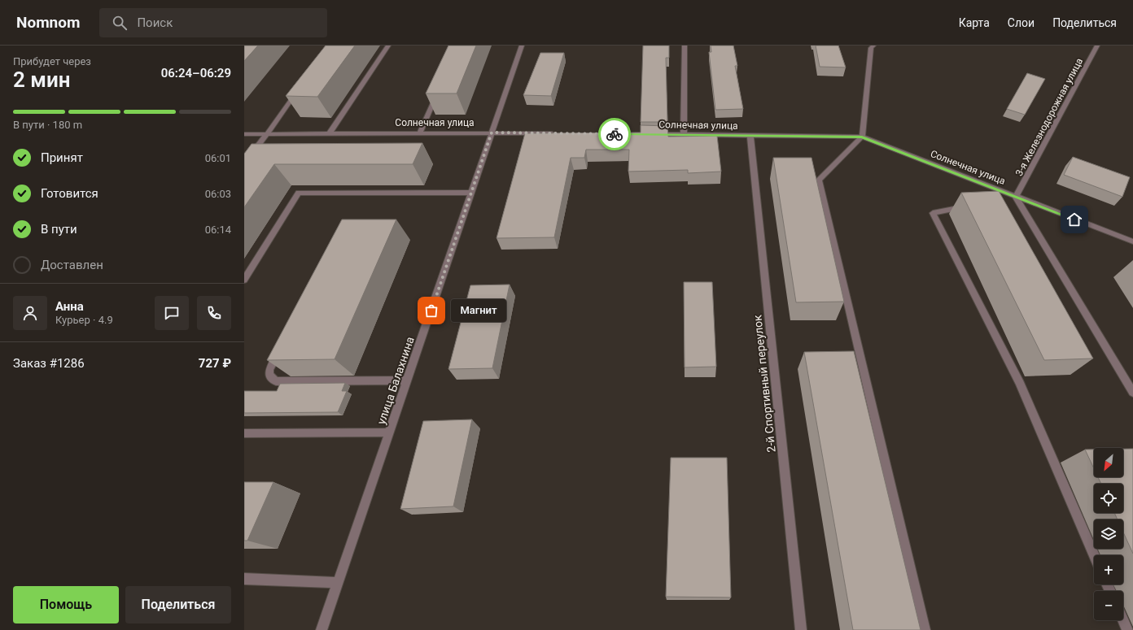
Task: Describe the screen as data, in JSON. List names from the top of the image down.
{
  "streets": {
    "street": [
      "3-я Железнодорожная улица",
      "Солнечная улица",
      "улица Балахнина",
      "2-й Спортивный переулок"
    ]
  },
  "crossings": [
    ["3-я Железнодорожная улица", "Солнечная улица"],
    ["Солнечная улица", "улица Балахнина"],
    ["Солнечная улица", "2-й Спортивный переулок"]
  ],
  "places": ["Магнит"],
  "north": "bottom left",
  "page": {
    "header": "Nomnom",
    "search": "Поиск",
    "nav": ["Карта", "Слои", "Поделиться"],
    "heading": ["2 мин", "Прибудет через", "06:24–06:29"],
    "panel": [
      "Анна",
      "Курьер · 4.9",
      "Заказ #1286",
      "727 ₽"
    ],
    "bar": "В пути · 180 m",
    "list": [
      ["Принят", "06:01"],
      ["Готовится", "06:03"],
      ["В пути", "06:14"],
      "Доставлен"
    ],
    "bubble": "Магнит",
    "map_buttons": ["+", "−"],
    "buttons": ["Помощь", "Поделиться"]
  }
}
